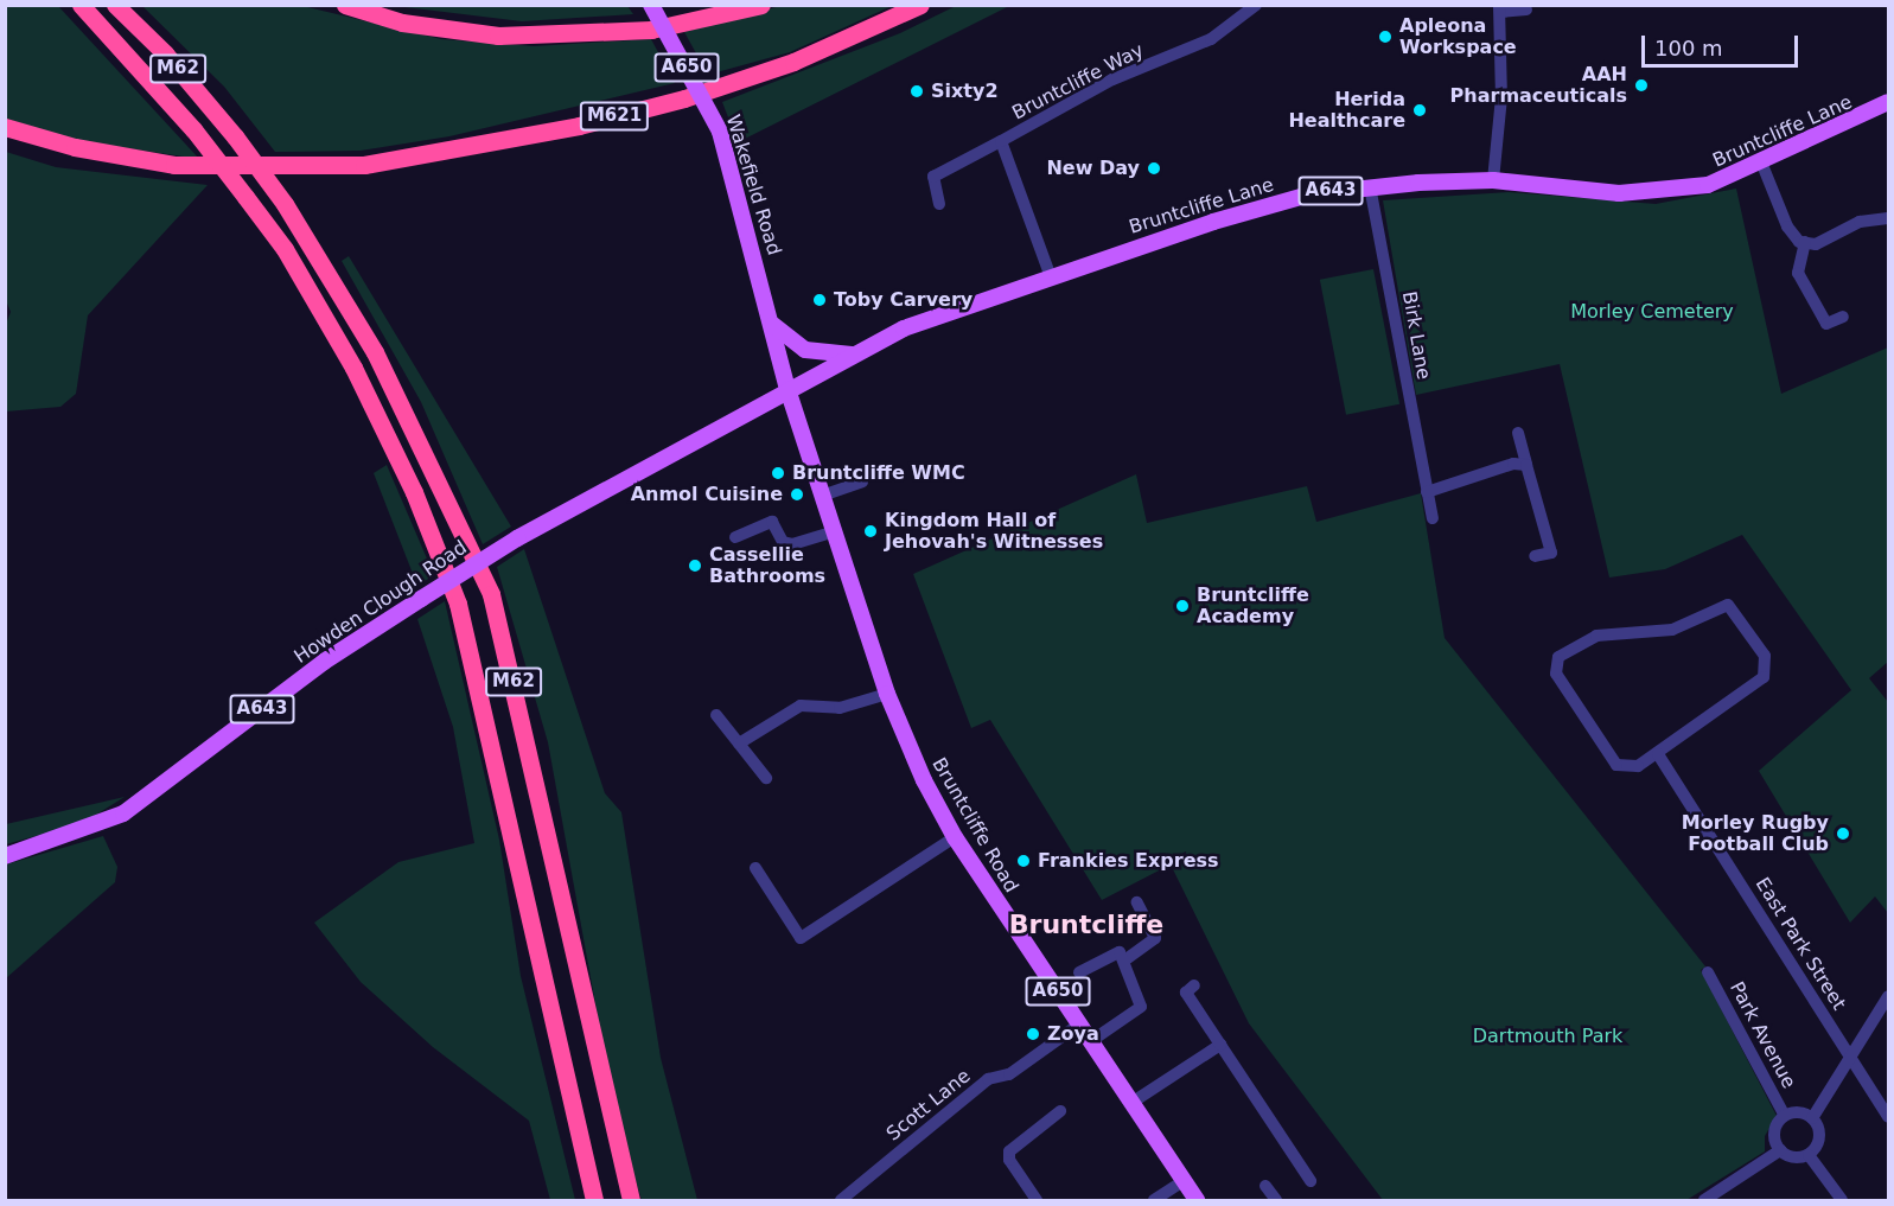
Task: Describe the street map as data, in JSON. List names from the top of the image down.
{
  "streets": {
    "highway": ["M62", "M621"],
    "main road": [
      "A650",
      "Bruntcliffe Lane",
      "Wakefield Road",
      "A643",
      "Howden Clough Road",
      "Bruntcliffe Road"
    ],
    "street": [
      "Bruntcliffe Way",
      "Birk Lane",
      "East Park Street",
      "Park Avenue",
      "Scott Lane"
    ]
  },
  "crossings": [
    ["Bruntcliffe Way", "Bruntcliffe Lane"],
    ["Bruntcliffe Lane", "Wakefield Road"],
    ["Bruntcliffe Lane", "Birk Lane"],
    ["Bruntcliffe Lane", "Howden Clough Road"],
    ["Bruntcliffe Lane", "Bruntcliffe Road"],
    ["Wakefield Road", "Howden Clough Road"],
    ["Wakefield Road", "Bruntcliffe Road"],
    ["Howden Clough Road", "Bruntcliffe Road"],
    ["Bruntcliffe Road", "Scott Lane"]
  ],
  "districts": ["Bruntcliffe"],
  "parks": ["Morley Cemetery", "Dartmouth Park"],
  "places": [
    "Apleona Workspace",
    "AAH Pharmaceuticals",
    "Sixty2",
    "Herida Healthcare",
    "New Day",
    "Toby Carvery",
    "Bruntcliffe WMC",
    "Anmol Cuisine",
    "Kingdom Hall of Jehovah's Witnesses",
    "Cassellie Bathrooms",
    "Bruntcliffe Academy",
    "Morley Rugby Football Club",
    "Frankies Express",
    "Zoya"
  ],
  "scale_bar": "100 m"
}
